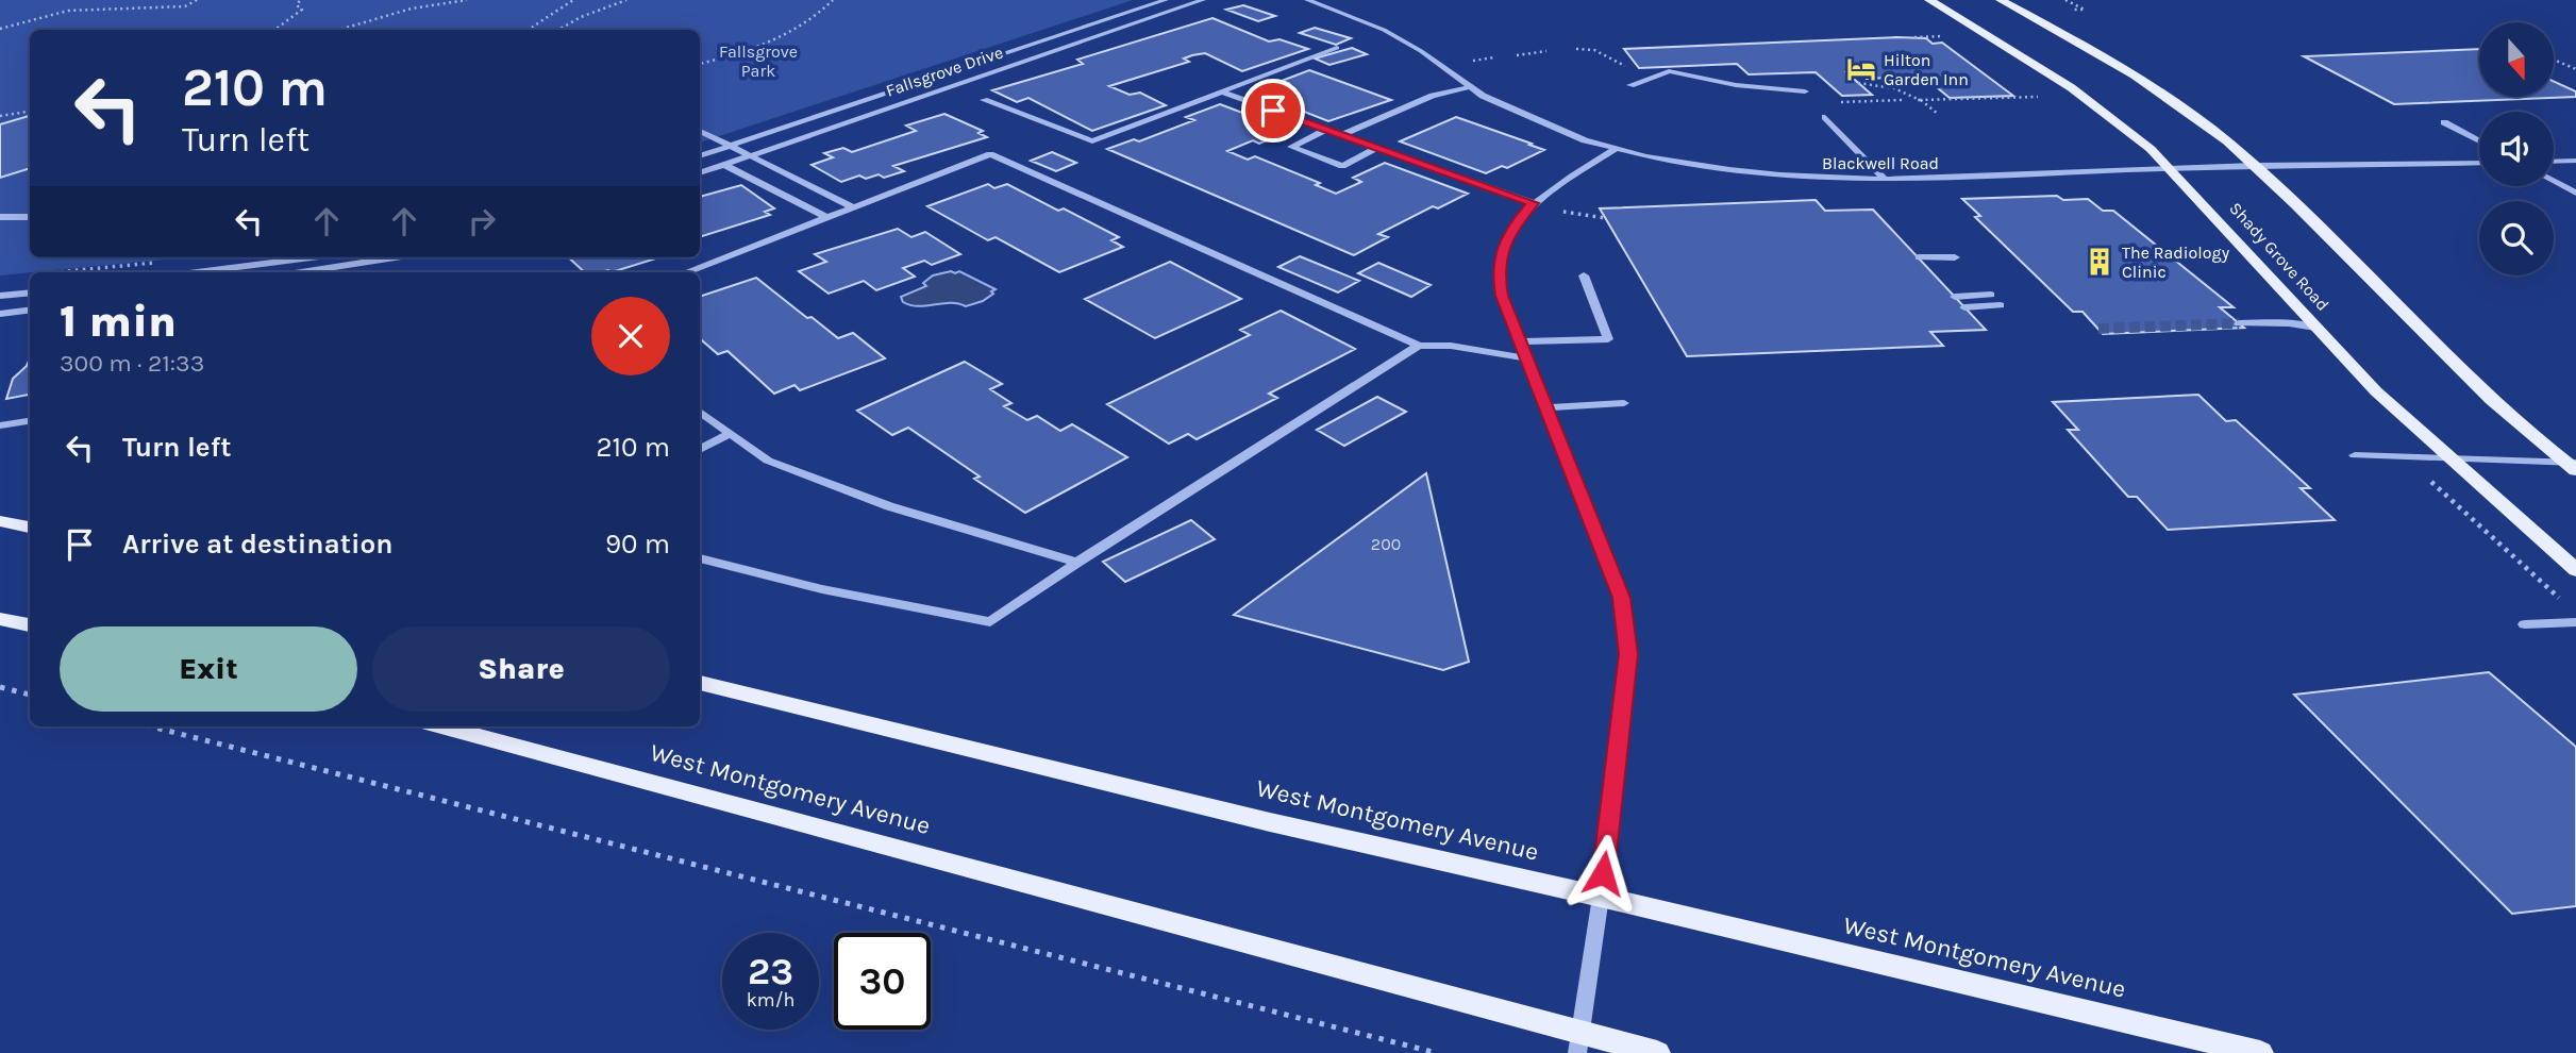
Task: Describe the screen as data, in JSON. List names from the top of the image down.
{
  "streets": {
    "main road": ["Shady Grove Road", "West Montgomery Avenue"],
    "street": ["Fallsgrove Drive", "Blackwell Road"]
  },
  "crossings": [
    ["Blackwell Road", "Shady Grove Road"]
  ],
  "parks": ["Fallsgrove Park"],
  "places": {
    "hotel": ["Hilton Garden Inn"],
    "building": ["The Radiology Clinic"]
  },
  "house_numbers": ["200"],
  "north": "bottom",
  "page": {
    "turn": ["210 m", "Turn left"],
    "heading": ["1 min", "300 m · 21:33"],
    "list": [
      {
        "name": "Turn left",
        "value": "210 m"
      },
      {
        "name": "Arrive at destination",
        "value": "90 m"
      }
    ],
    "buttons": ["Exit", "Share"],
    "speed": "23 km/h",
    "limit": "30"
  }
}
